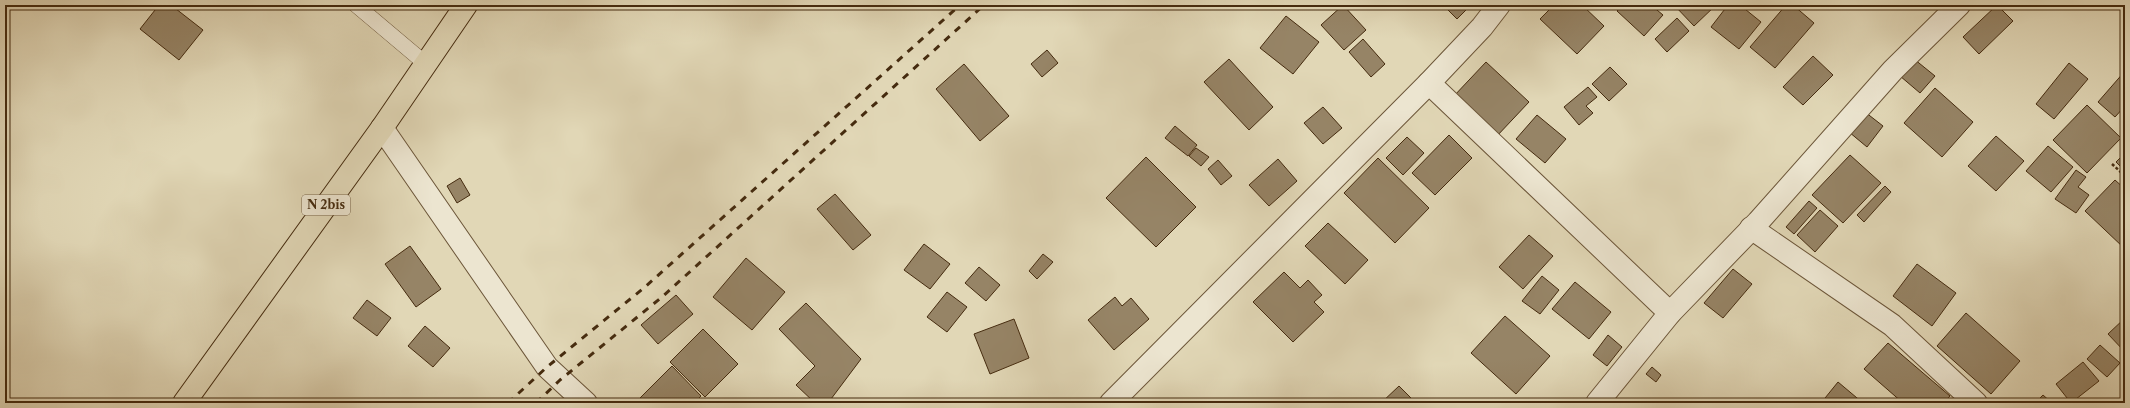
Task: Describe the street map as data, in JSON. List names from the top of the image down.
{
  "streets": {
    "main road": ["N 2bis"]
  }
}
